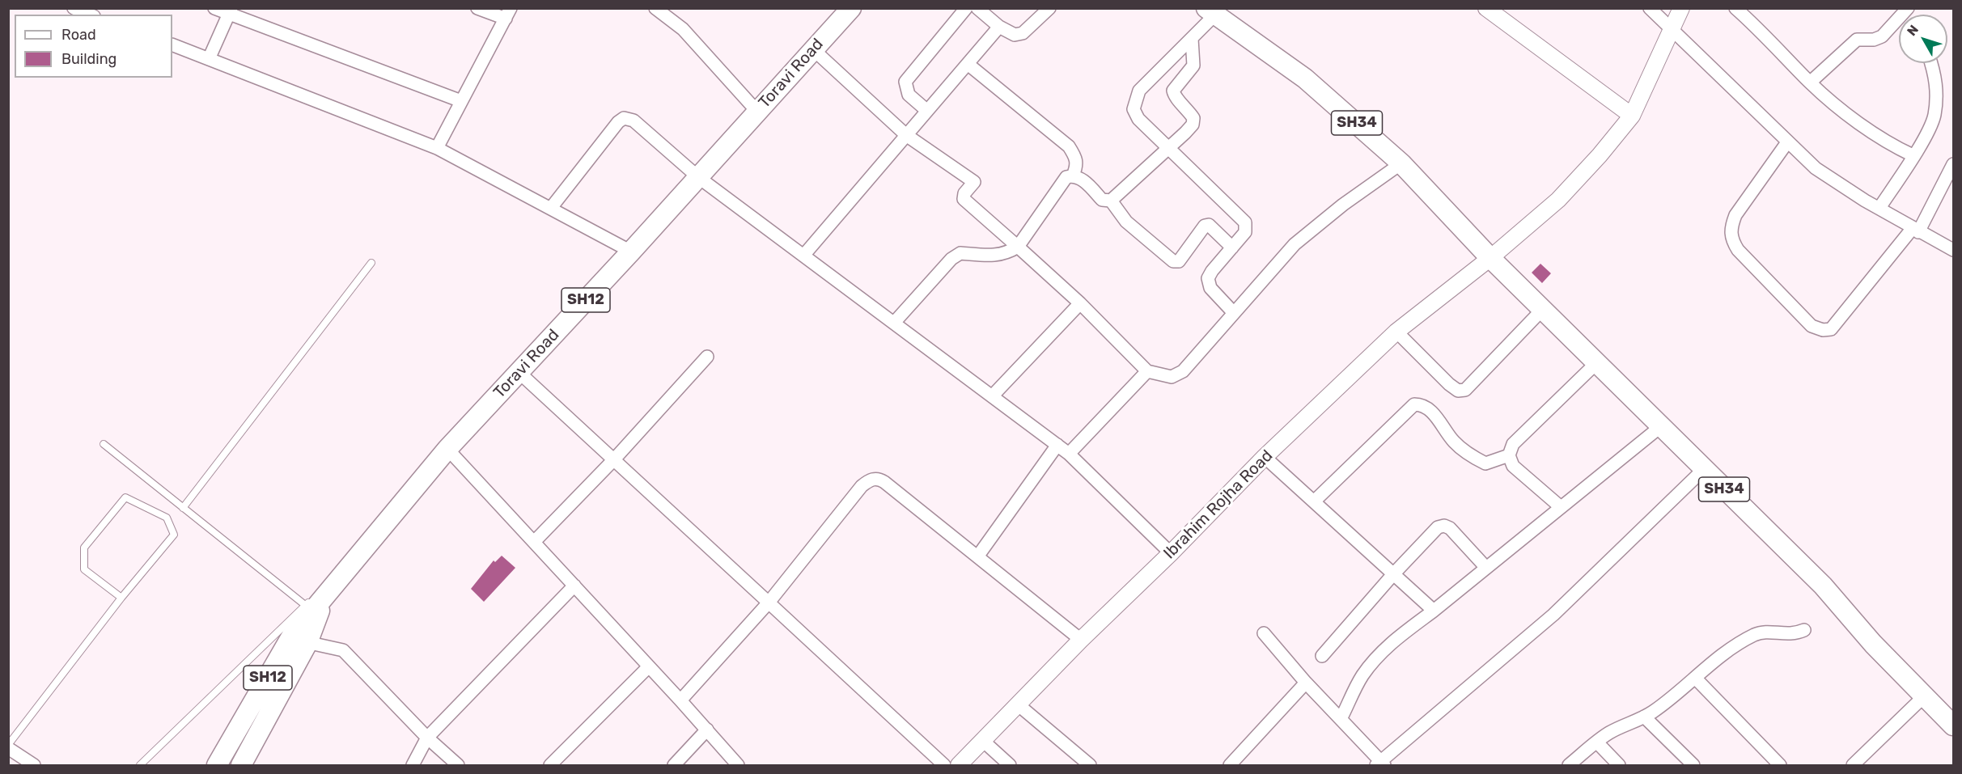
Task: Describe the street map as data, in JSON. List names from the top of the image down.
{
  "streets": {
    "main road": ["Toravi Road", "SH34", "SH12"],
    "street": ["Ibrahim Rojha Road"]
  },
  "crossings": [
    ["SH34", "Ibrahim Rojha Road"]
  ],
  "legend": ["Road", "Building"],
  "north": "top left"
}
